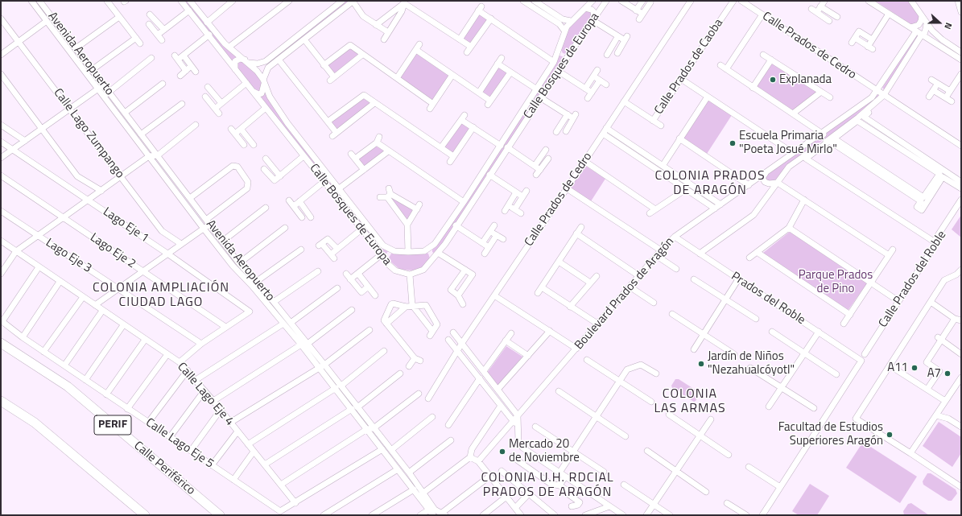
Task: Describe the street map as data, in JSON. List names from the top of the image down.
{
  "streets": {
    "highway": ["PERIF", "Calle Periférico"],
    "street": [
      "Calle Prados de Cedro",
      "Avenida Aeropuerto",
      "Calle Bosques de Europa",
      "Calle Prados de Caoba",
      "Calle Lago Zumpango",
      "Lago Eje 1",
      "Lago Eje 2",
      "Lago Eje 3",
      "Calle Prados del Roble",
      "Boulevard Prados de Aragón",
      "Prados del Roble",
      "Calle Lago Eje 4",
      "Calle Lago Eje 5"
    ]
  },
  "crossings": [
    ["Calle Prados de Cedro", "Calle Prados de Caoba"],
    ["Calle Prados de Cedro", "Boulevard Prados de Aragón"],
    ["Lago Eje 1", "Lago Eje 2"],
    ["Boulevard Prados de Aragón", "Prados del Roble"],
    ["Calle Lago Eje 4", "Calle Lago Eje 5"]
  ],
  "districts": [
    "COLONIA PRADOS DE ARAGÓN",
    "COLONIA AMPLIACIÓN CIUDAD LAGO",
    "COLONIA LAS ARMAS",
    "COLONIA U.H. RDCIAL PRADOS DE ARAGÓN"
  ],
  "parks": ["Parque Prados de Pino"],
  "places": [
    "Explanada",
    "Escuela Primaria \"Poeta Josué Mirlo\"",
    "Jardín de Niños \"Nezahualcóyotl\"",
    "A11",
    "A7",
    "Facultad de Estudios Superiores Aragón",
    "Mercado 20 de Noviembre"
  ],
  "north": "right"
}
